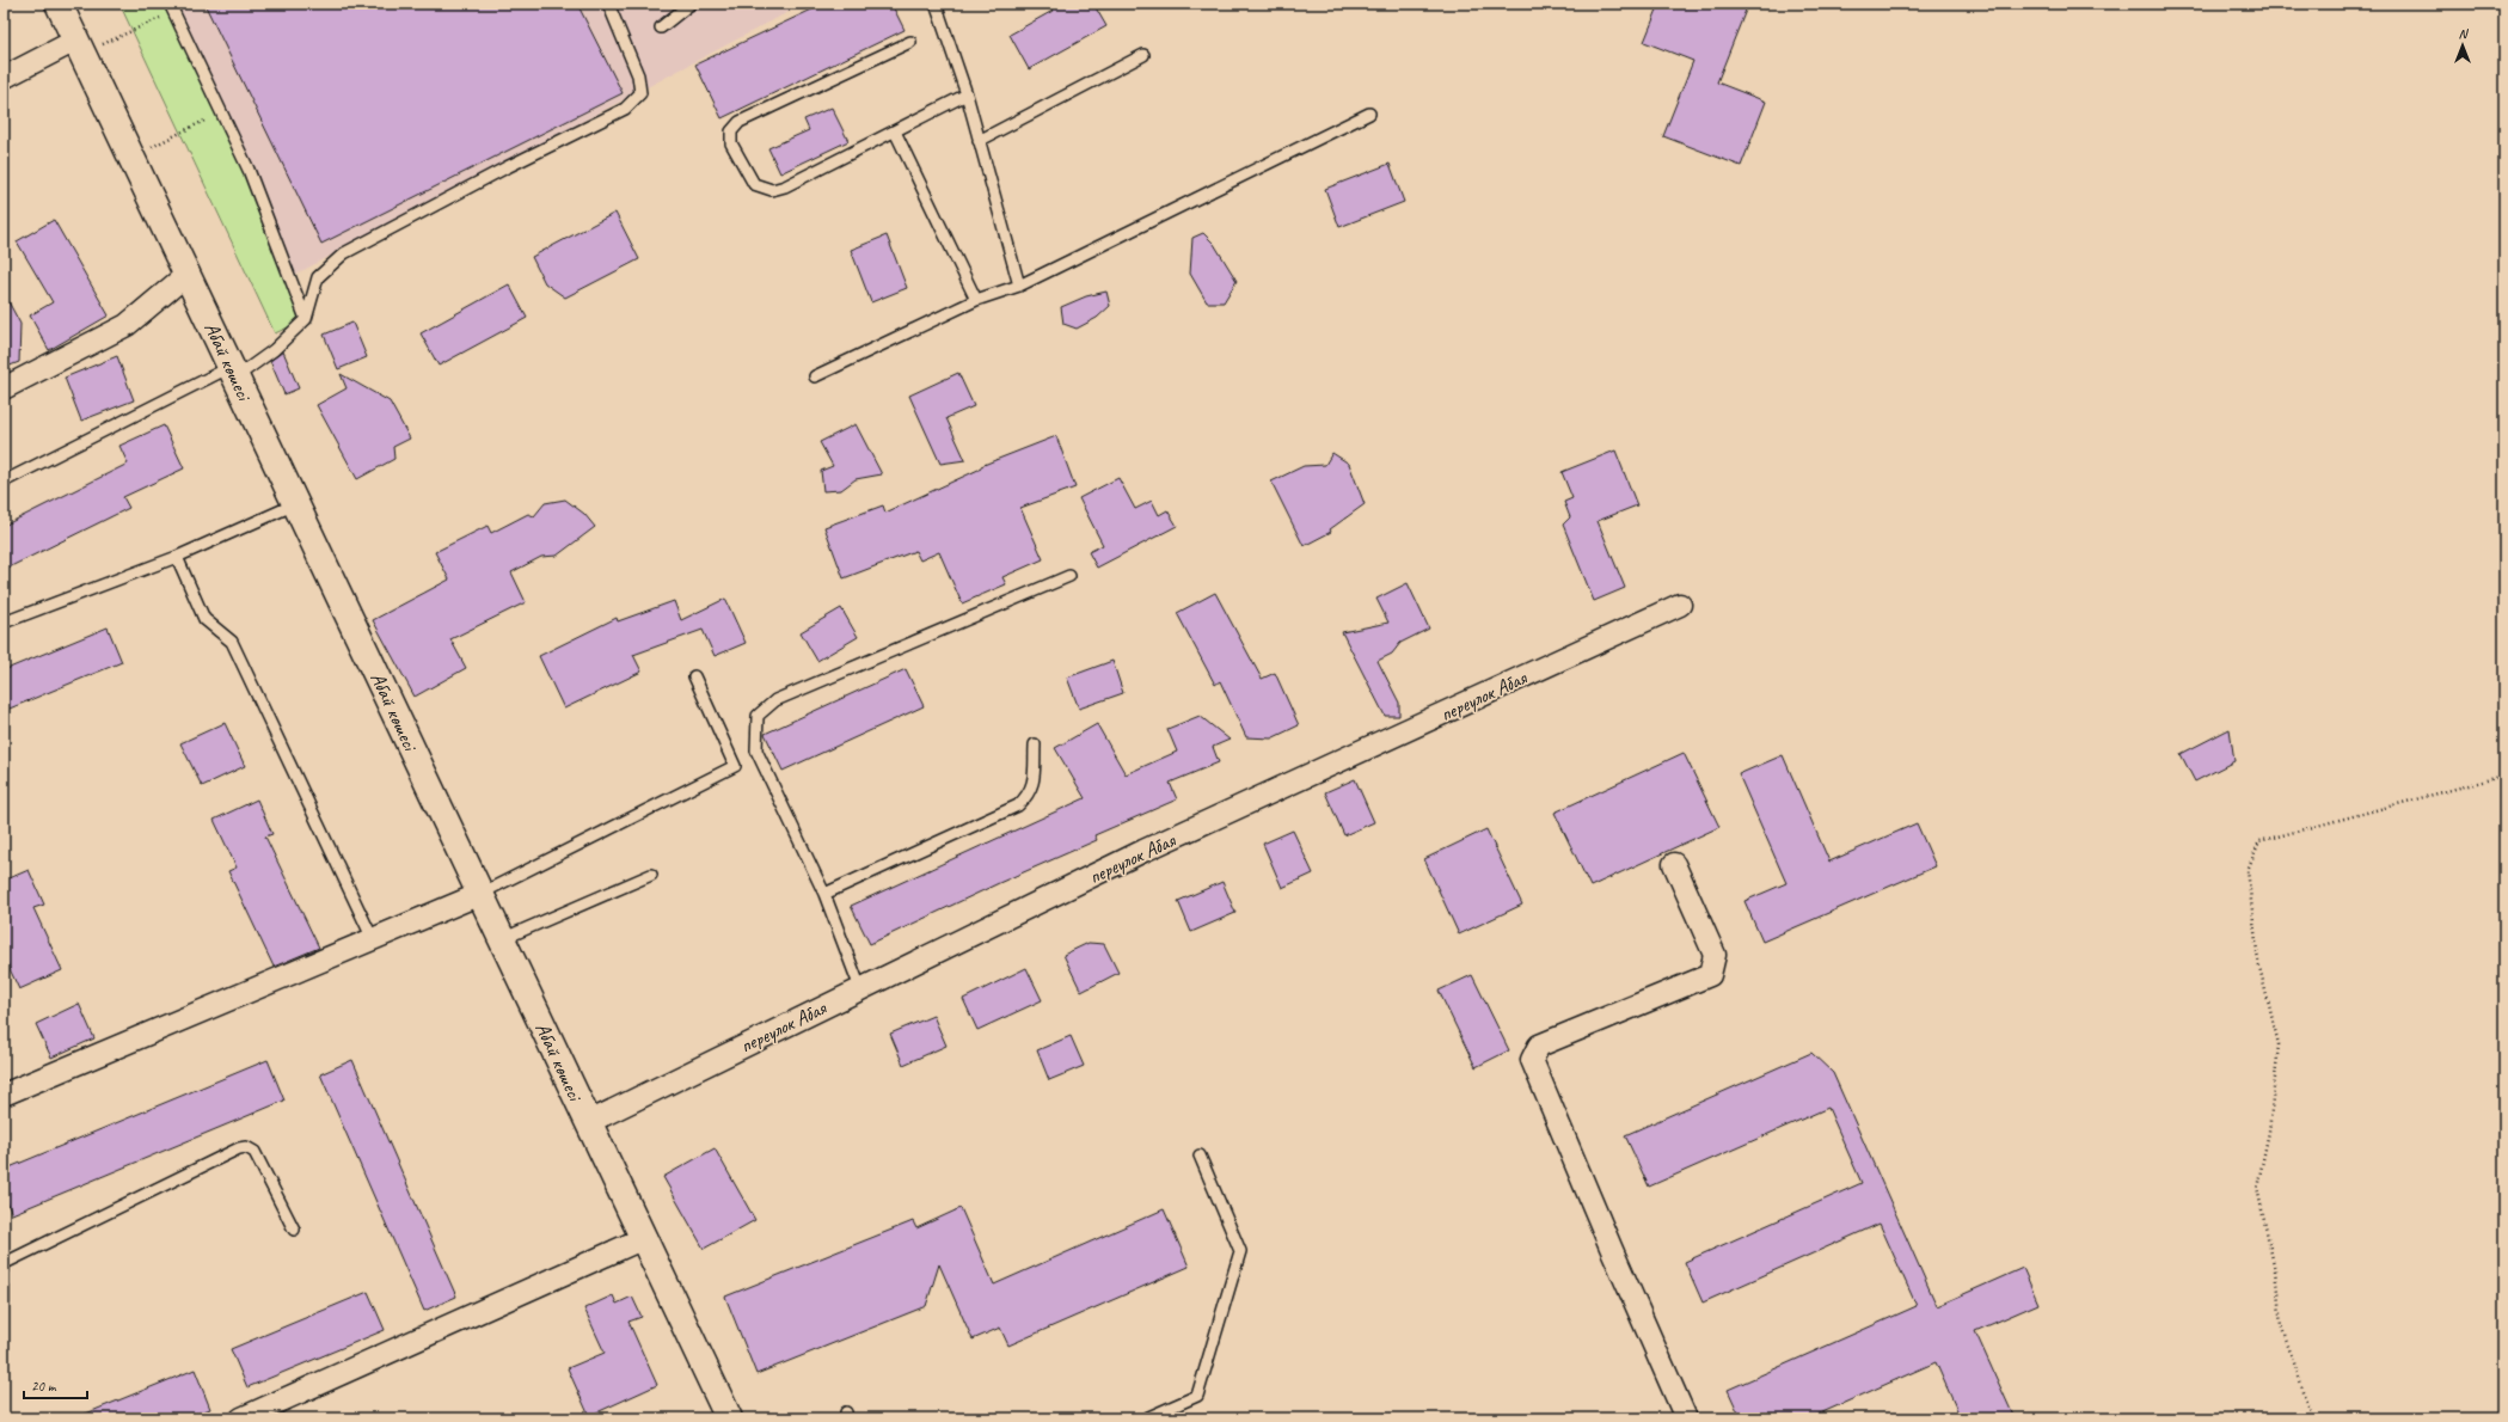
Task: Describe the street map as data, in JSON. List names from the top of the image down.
{
  "streets": {
    "main road": ["Абай көшесі"],
    "street": ["переулок Абая"]
  },
  "crossings": [
    ["Абай көшесі", "переулок Абая"]
  ],
  "scale_bar": "20 m",
  "north": "top"
}
